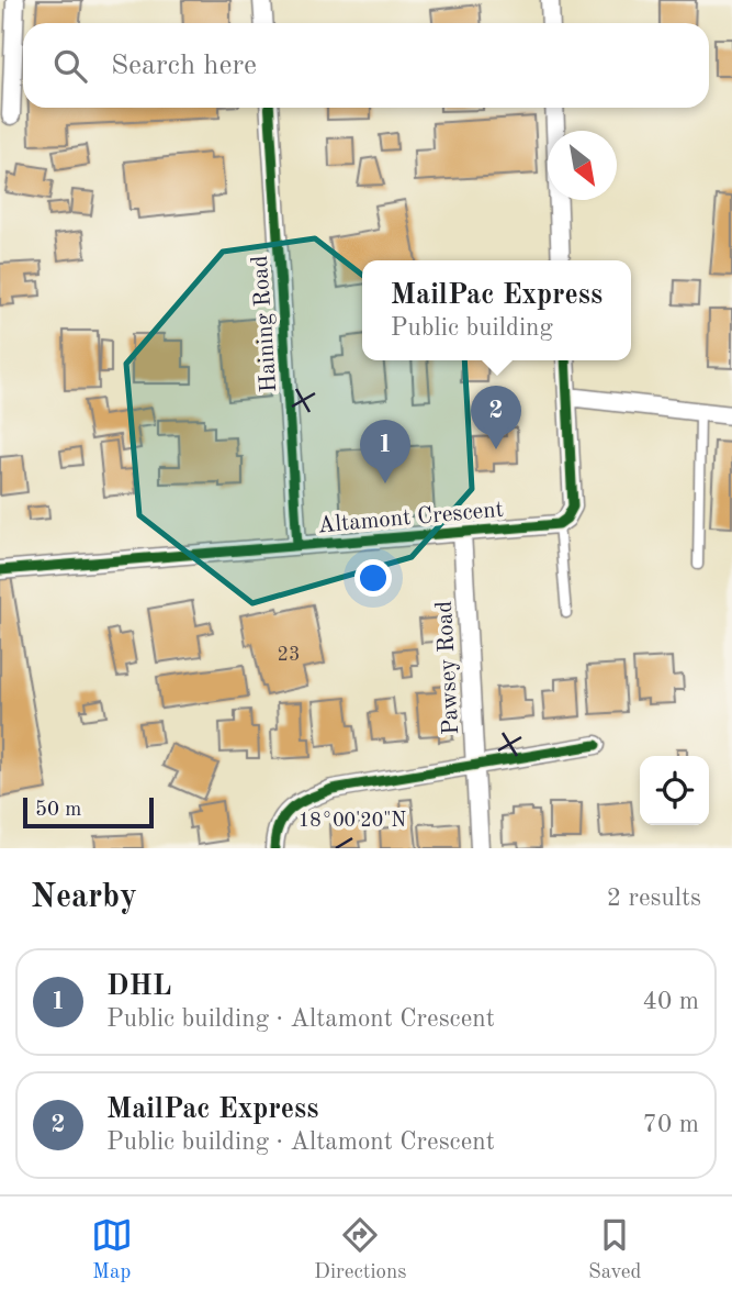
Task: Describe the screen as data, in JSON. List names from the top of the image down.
{
  "streets": {
    "street": ["Haining Road", "Altamont Crescent", "Pawsey Road"]
  },
  "crossings": [
    ["Haining Road", "Altamont Crescent"],
    ["Altamont Crescent", "Pawsey Road"]
  ],
  "house_numbers": ["23"],
  "scale_bar": "50 m",
  "north": "bottom right",
  "page": {
    "search": "Search here",
    "popup": ["MailPac Express", "Public building"],
    "pins": ["2", "1"],
    "scale": "50 m",
    "heading": ["Nearby", "2 results"],
    "list": [
      {
        "mark": "1",
        "name": "DHL",
        "note": "Public building · Altamont Crescent",
        "value": "40 m"
      },
      {
        "mark": "2",
        "name": "MailPac Express",
        "note": "Public building · Altamont Crescent",
        "value": "70 m"
      }
    ],
    "nav": ["Map", "Directions", "Saved"]
  },
  "coordinates": ["18°00'20\"N"]
}
